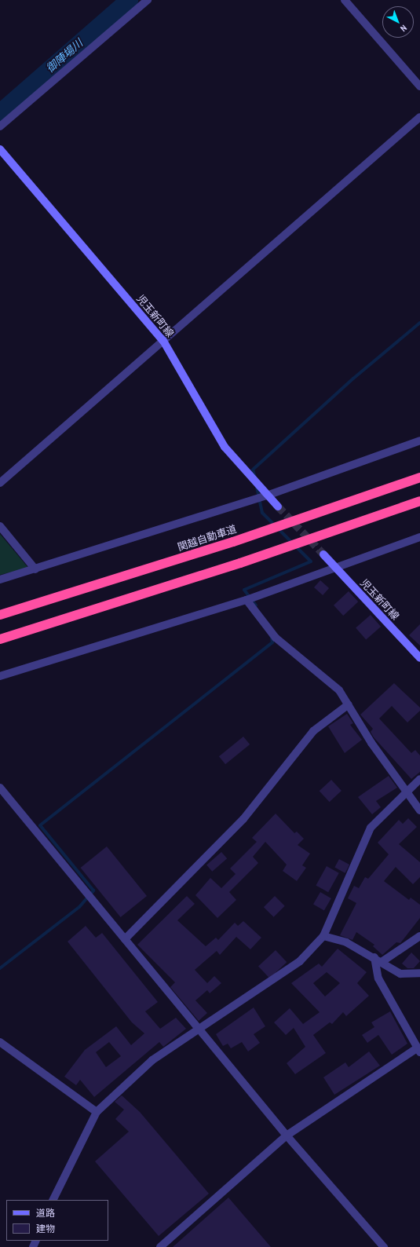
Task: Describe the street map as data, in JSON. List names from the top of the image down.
{
  "streets": {
    "highway": ["関越自動車道"],
    "main road": ["児玉新町線"]
  },
  "water": ["御陣場川"],
  "legend": ["道路", "建物"],
  "north": "bottom right"
}
